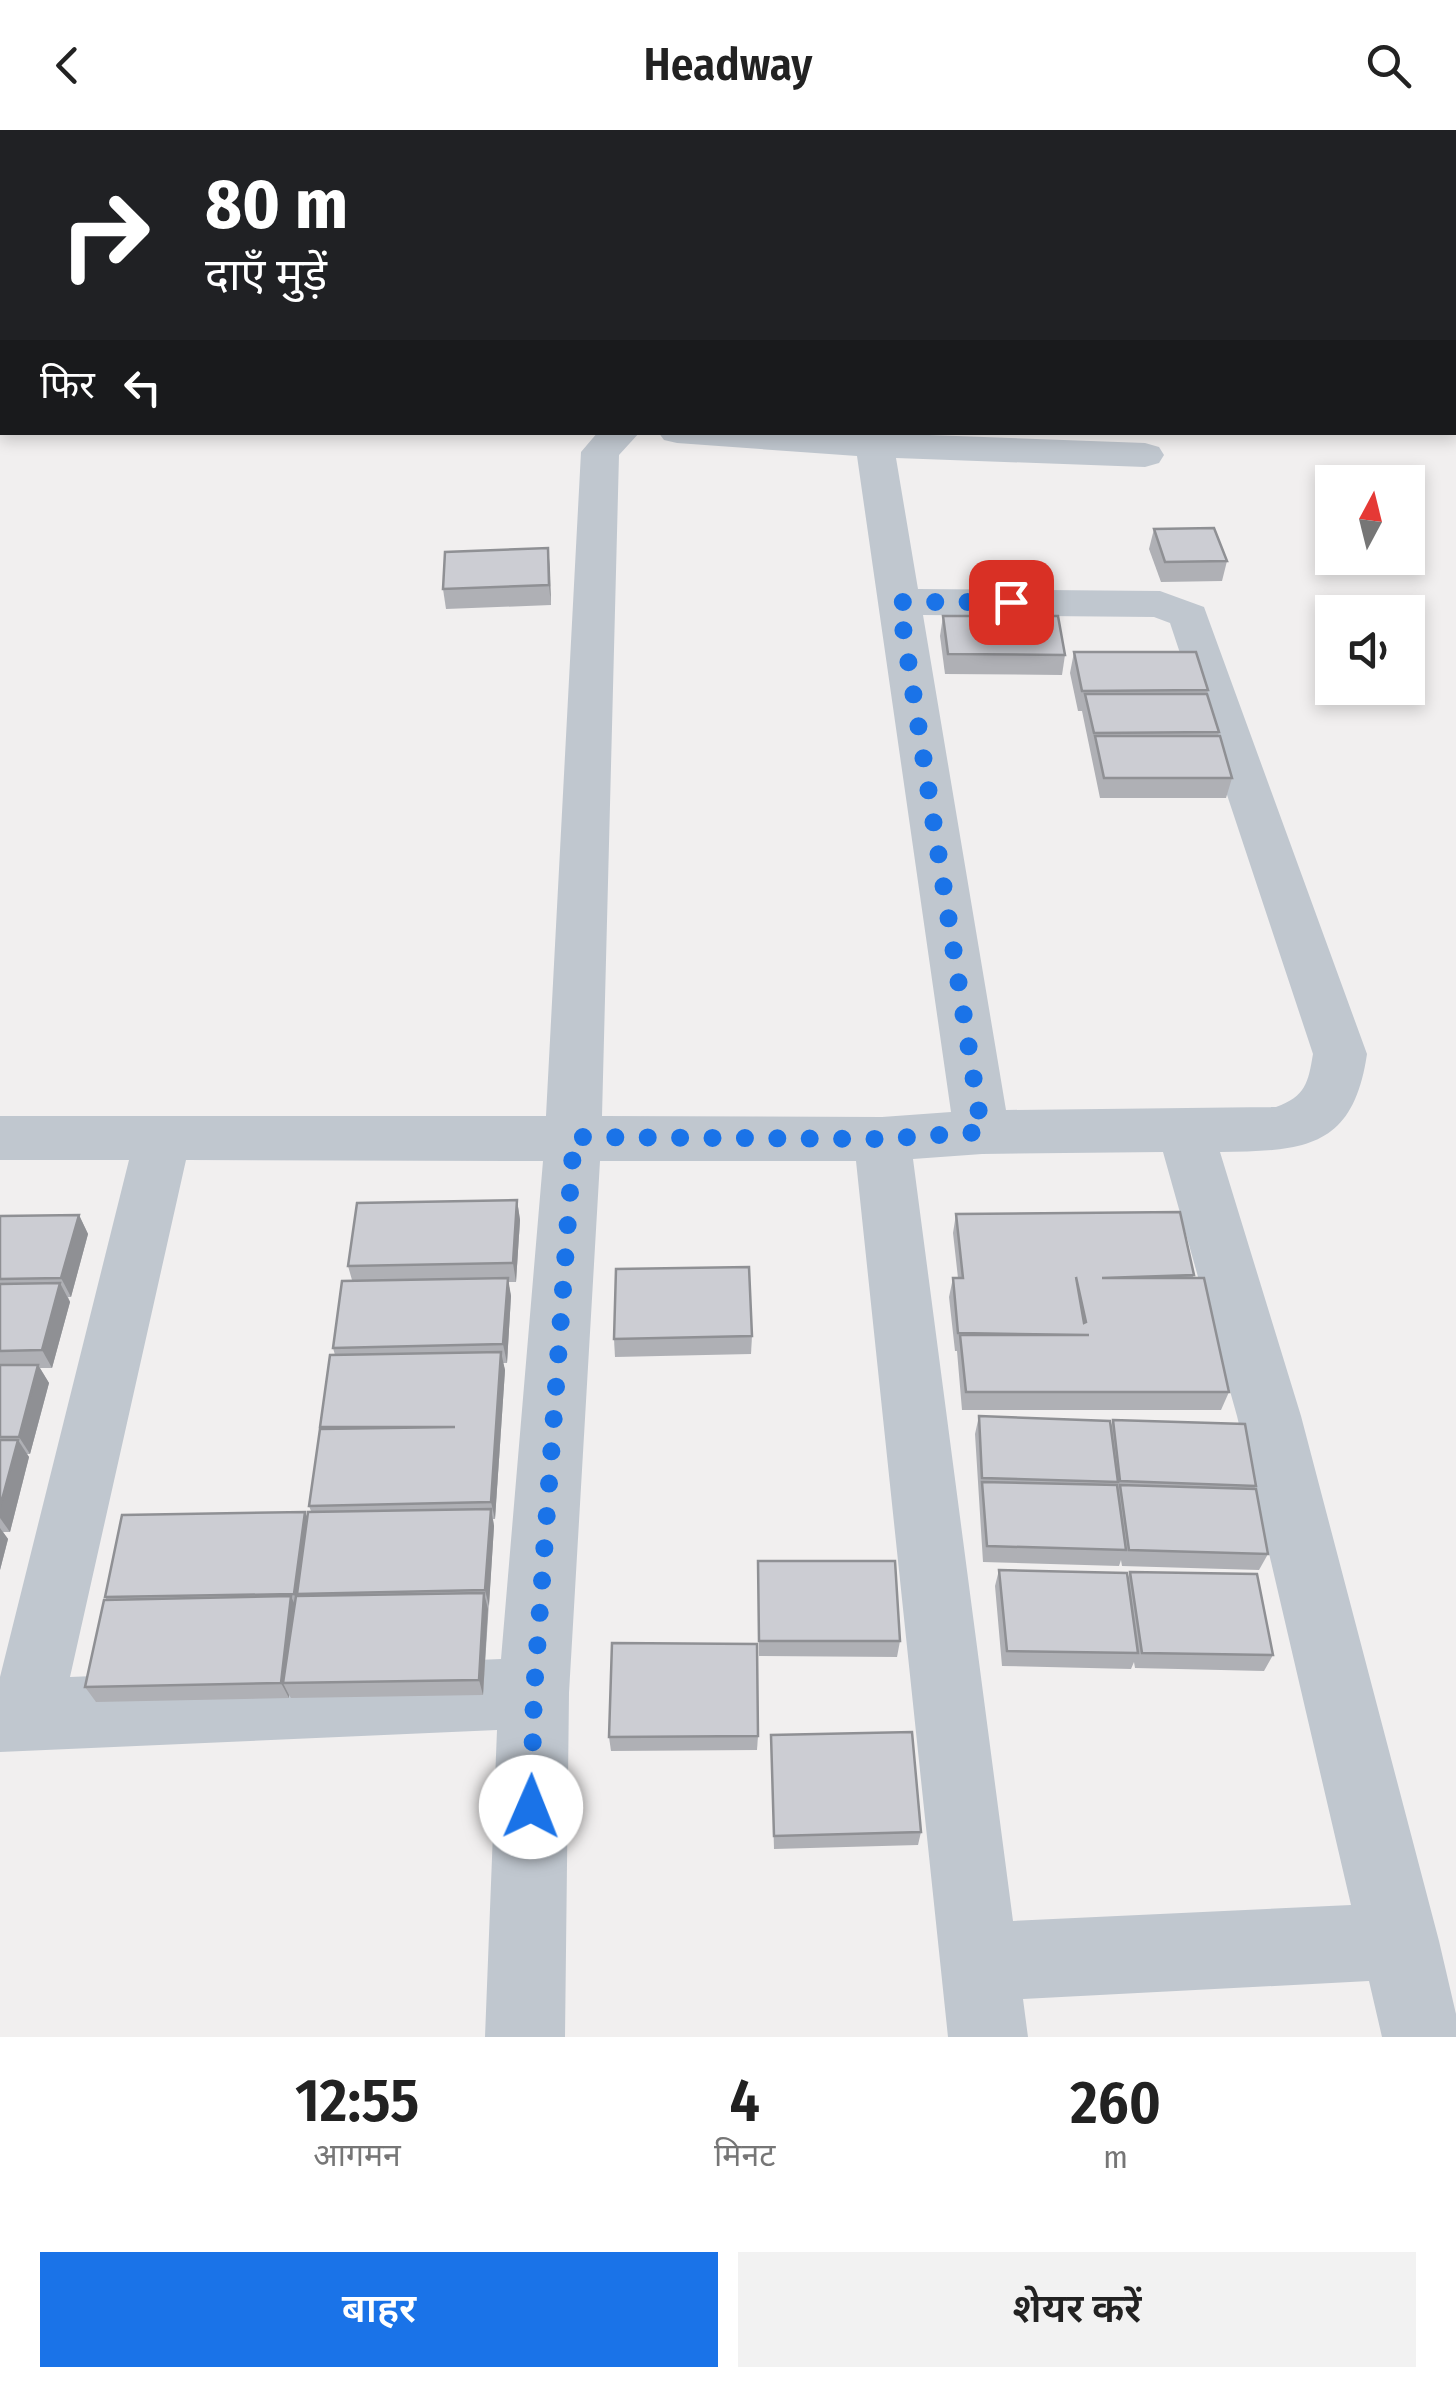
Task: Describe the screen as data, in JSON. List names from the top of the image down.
{
  "north": "top",
  "page": {
    "header": "Headway",
    "turn": ["80 m", "दाएँ मुड़ें"],
    "then": "फिर",
    "eta": [
      "12:55",
      "आगमन",
      "4",
      "मिनट",
      "260",
      "m"
    ],
    "buttons": ["बाहर", "शेयर करें"]
  }
}
